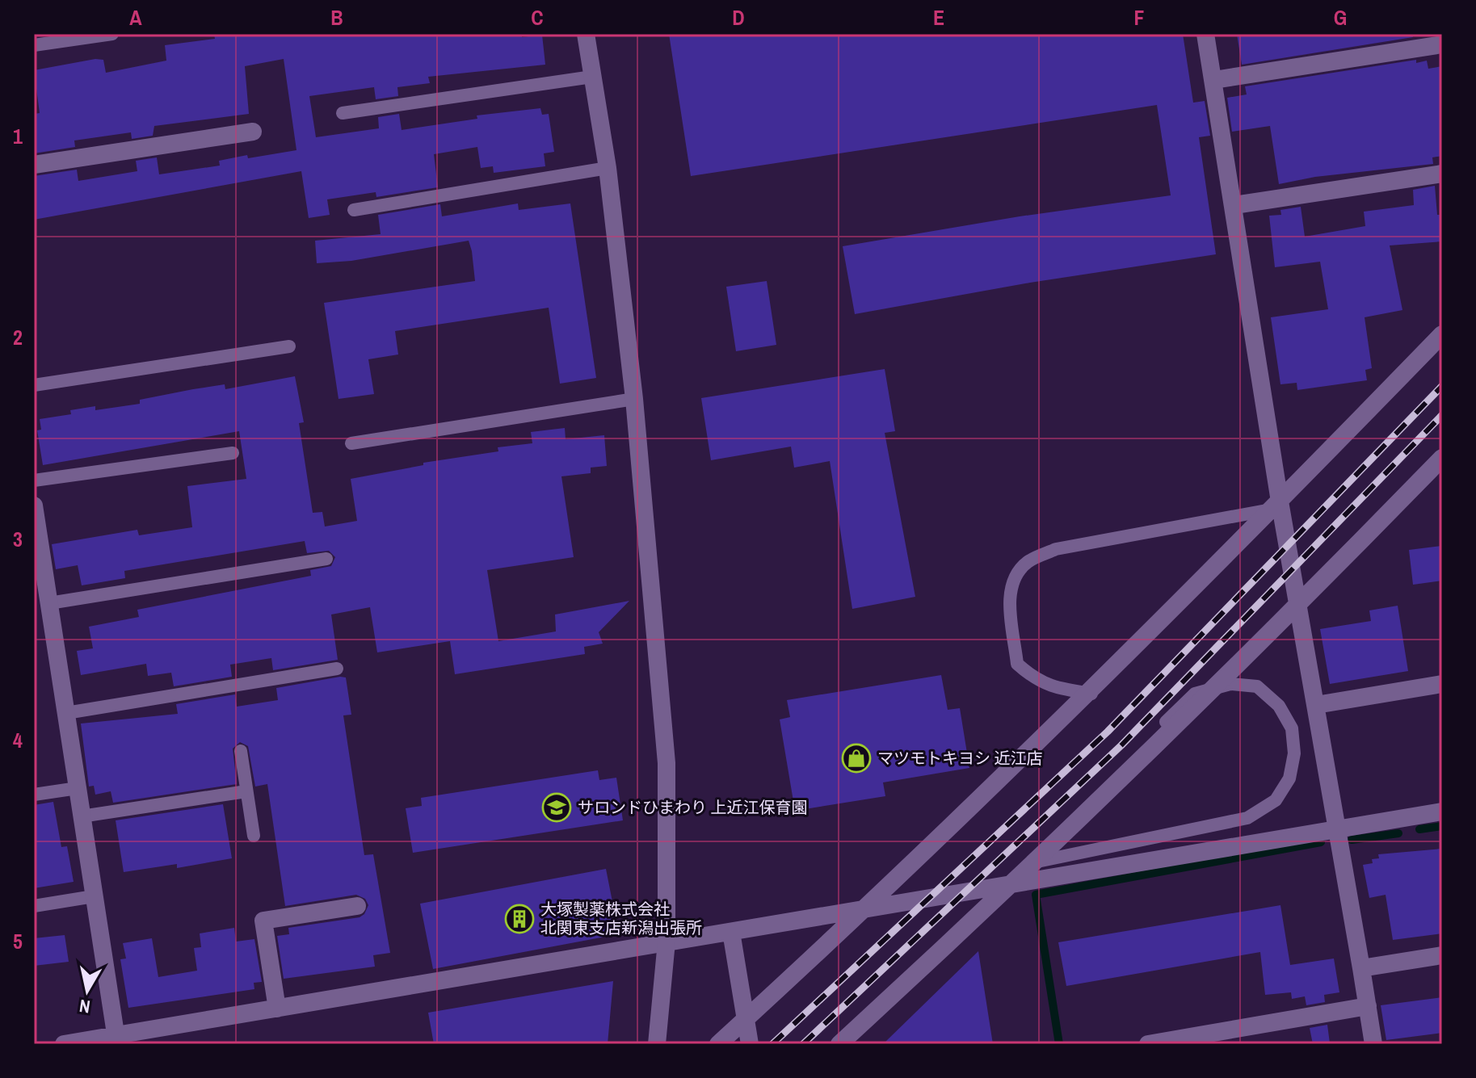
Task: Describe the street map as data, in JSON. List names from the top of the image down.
{
  "places": {
    "shop": ["マツモトキヨシ 近江店"],
    "school or university": ["サロンドひまわり 上近江保育園"],
    "building": ["大塚製薬株式会社 北関東支店新潟出張所"]
  },
  "north": "bottom",
  "grid": {
    "columns": [
      "A",
      "B",
      "C",
      "D",
      "E",
      "F",
      "G"
    ],
    "rows": [
      "1",
      "2",
      "3",
      "4",
      "5"
    ]
  }
}
